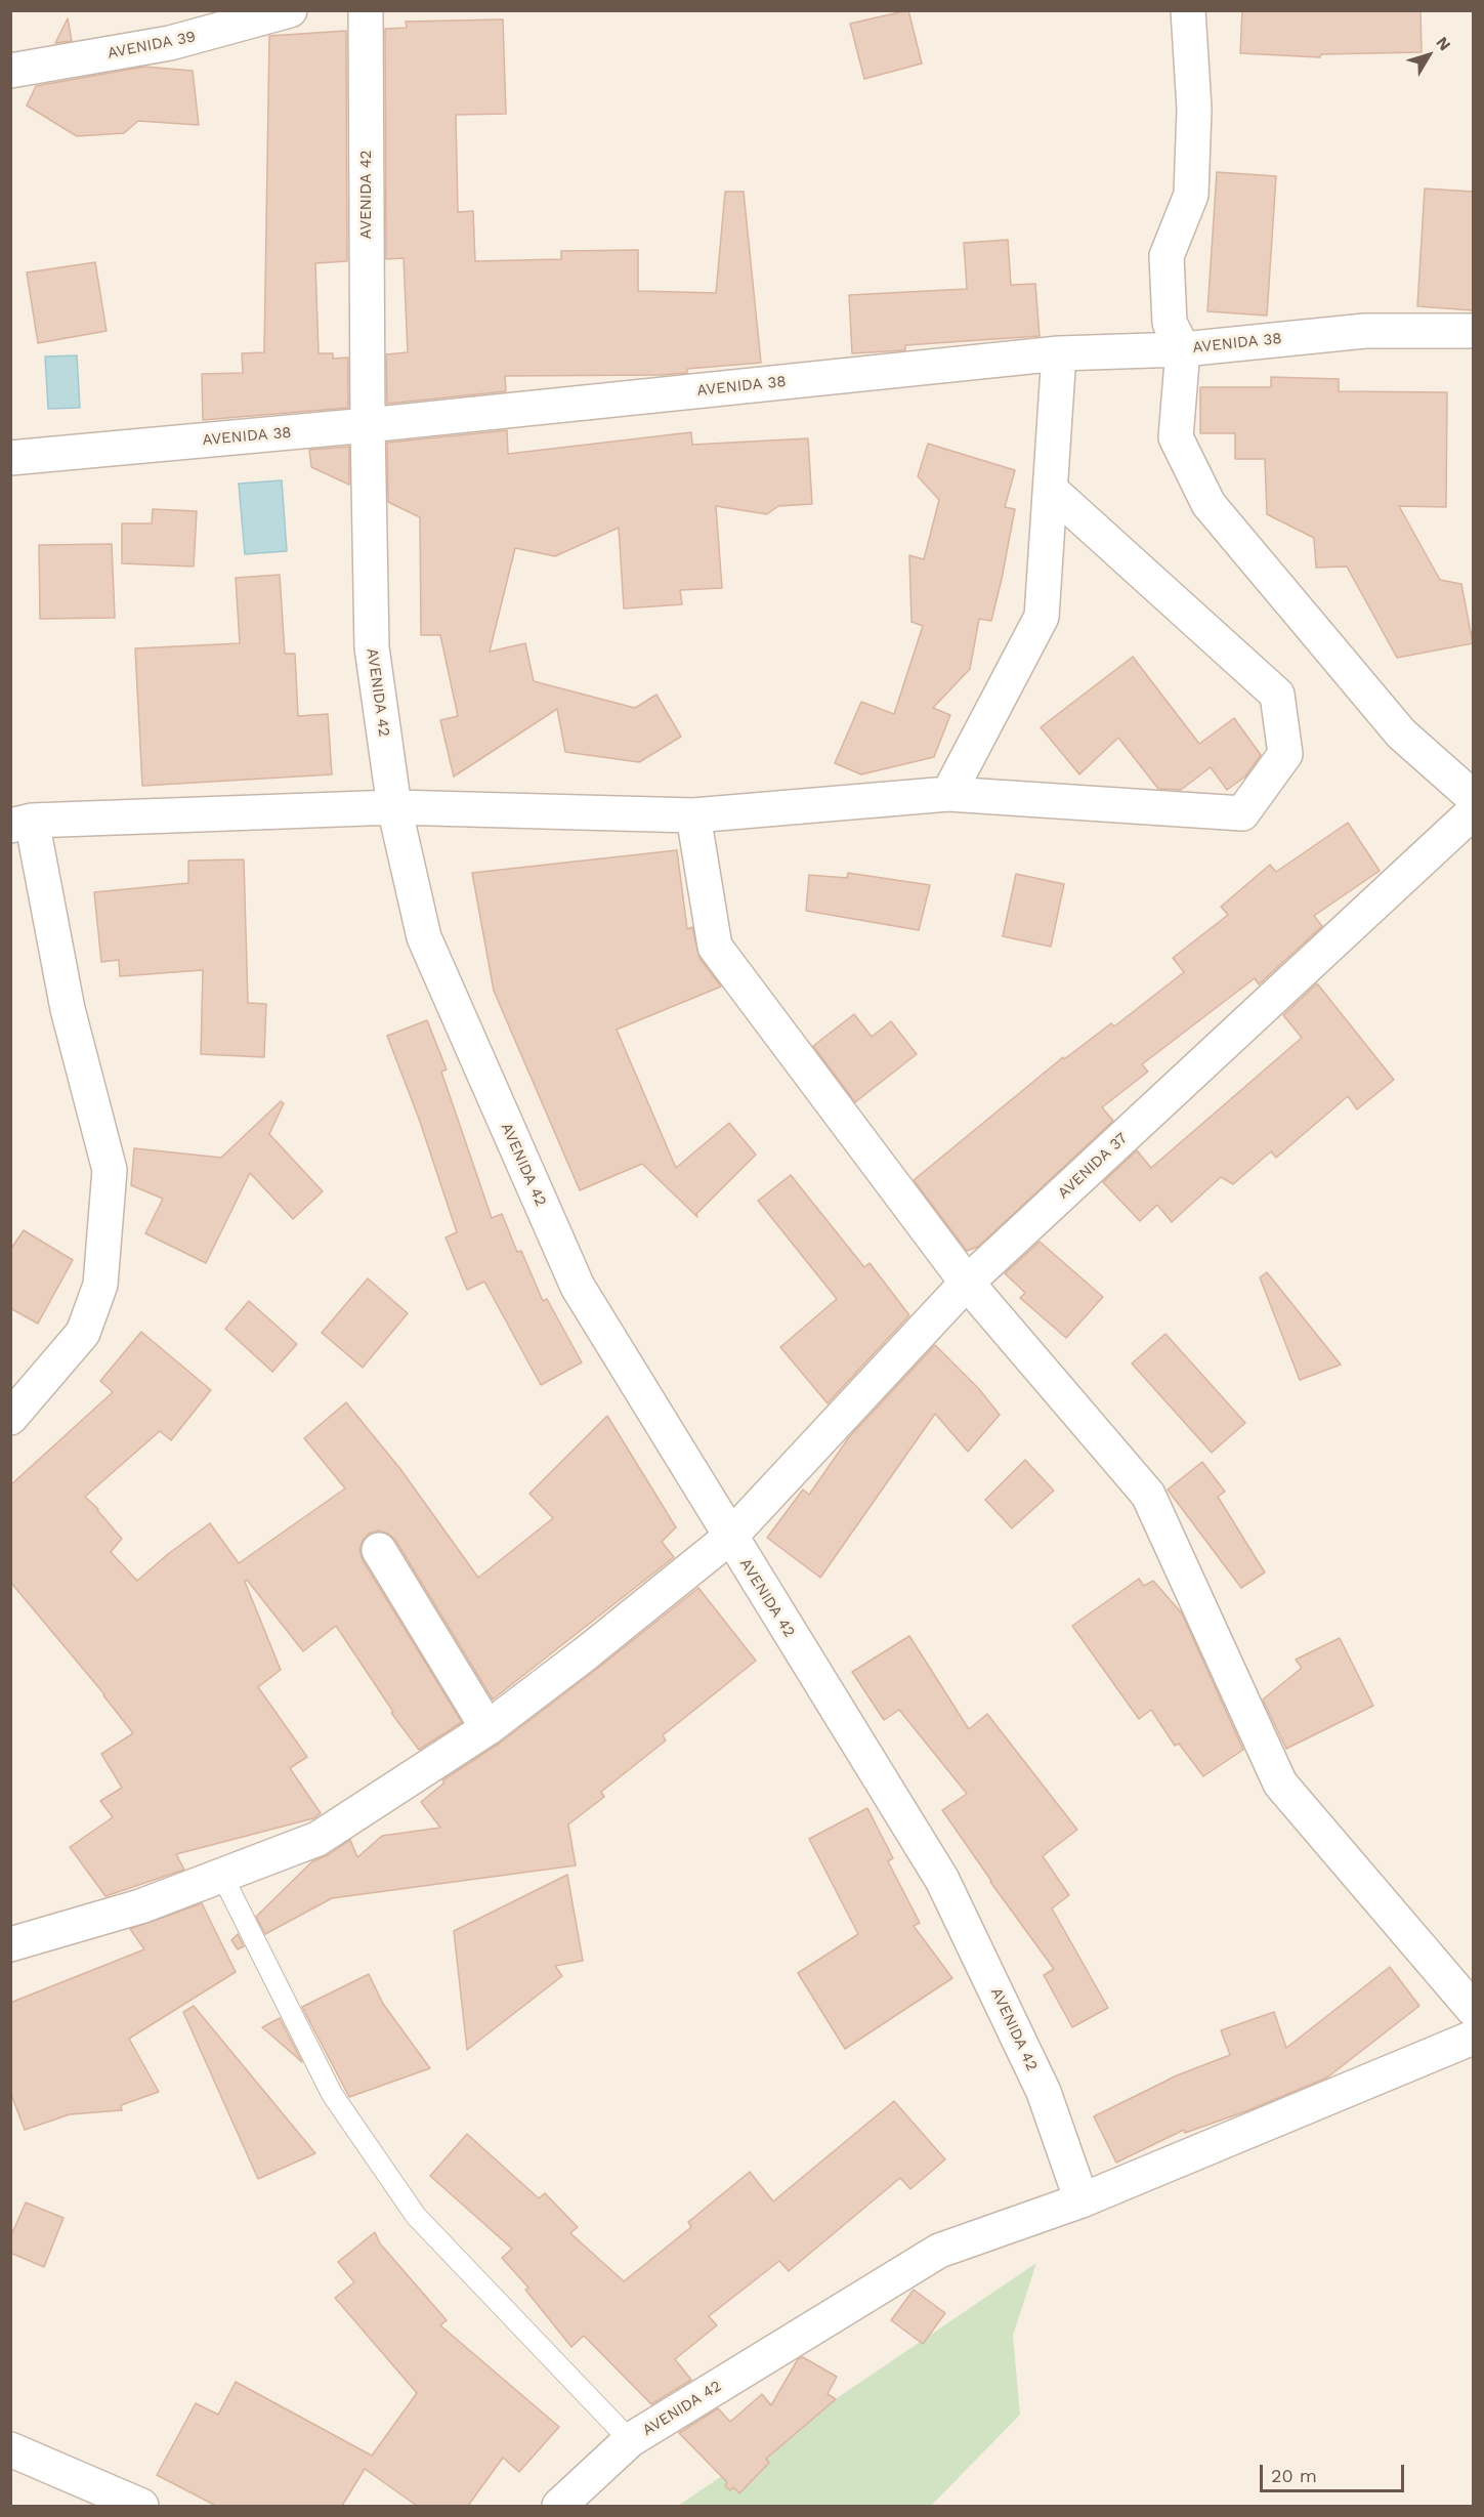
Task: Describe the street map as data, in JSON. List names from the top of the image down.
{
  "streets": {
    "street": [
      "AVENIDA 39",
      "AVENIDA 42",
      "AVENIDA 38",
      "AVENIDA 37"
    ]
  },
  "crossings": [
    ["AVENIDA 42", "AVENIDA 38"],
    ["AVENIDA 42", "AVENIDA 37"]
  ],
  "scale_bar": "20 m",
  "north": "top right"
}
